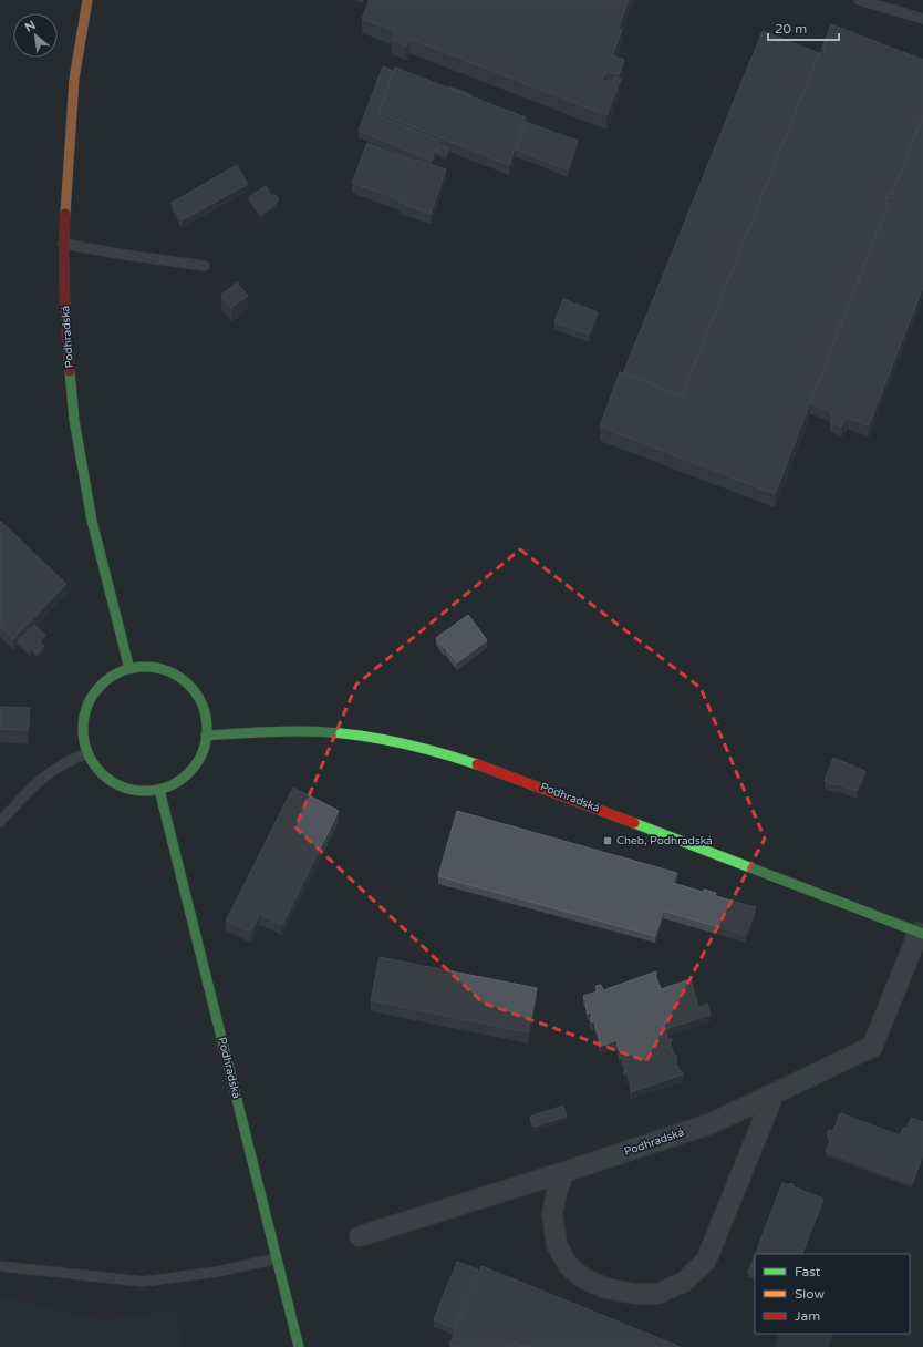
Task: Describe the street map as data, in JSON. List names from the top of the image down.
{
  "streets": {
    "main road": ["Podhradská"]
  },
  "places": {
    "transit": ["Cheb, Podhradská"]
  },
  "legend": ["Fast", "Slow", "Jam"],
  "scale_bar": "20 m",
  "north": "top left"
}
